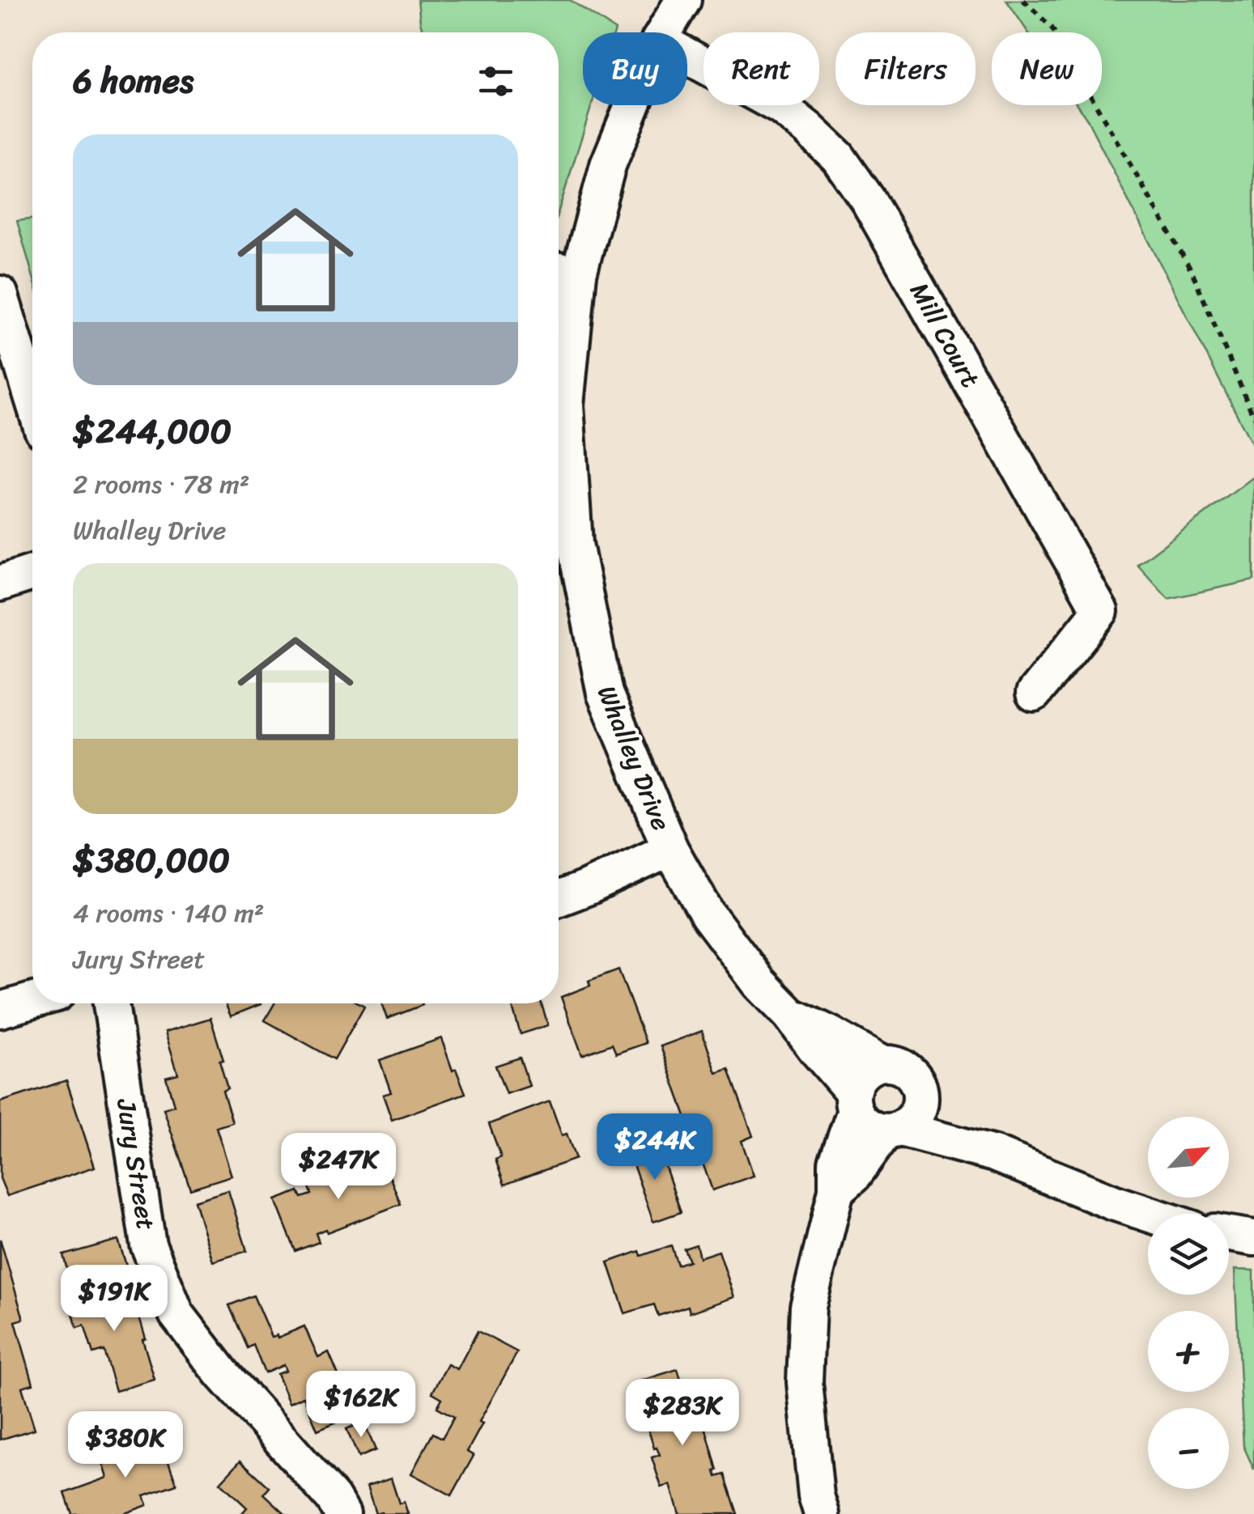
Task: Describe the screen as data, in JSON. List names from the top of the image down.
{
  "streets": {
    "street": ["Mill Court", "Whalley Drive", "Jury Street"]
  },
  "north": "top right",
  "page": {
    "chip": [
      "Buy",
      "Rent",
      "Filters",
      "New"
    ],
    "heading": "6 homes",
    "list": [
      {
        "name": "$244,000",
        "note": "2 rooms · 78 m² · Whalley Drive"
      },
      {
        "name": "$380,000",
        "note": "4 rooms · 140 m² · Jury Street"
      }
    ],
    "price": [
      "$244K",
      "$247K",
      "$191K",
      "$162K",
      "$283K",
      "$380K"
    ],
    "map_buttons": ["+", "−"]
  }
}
